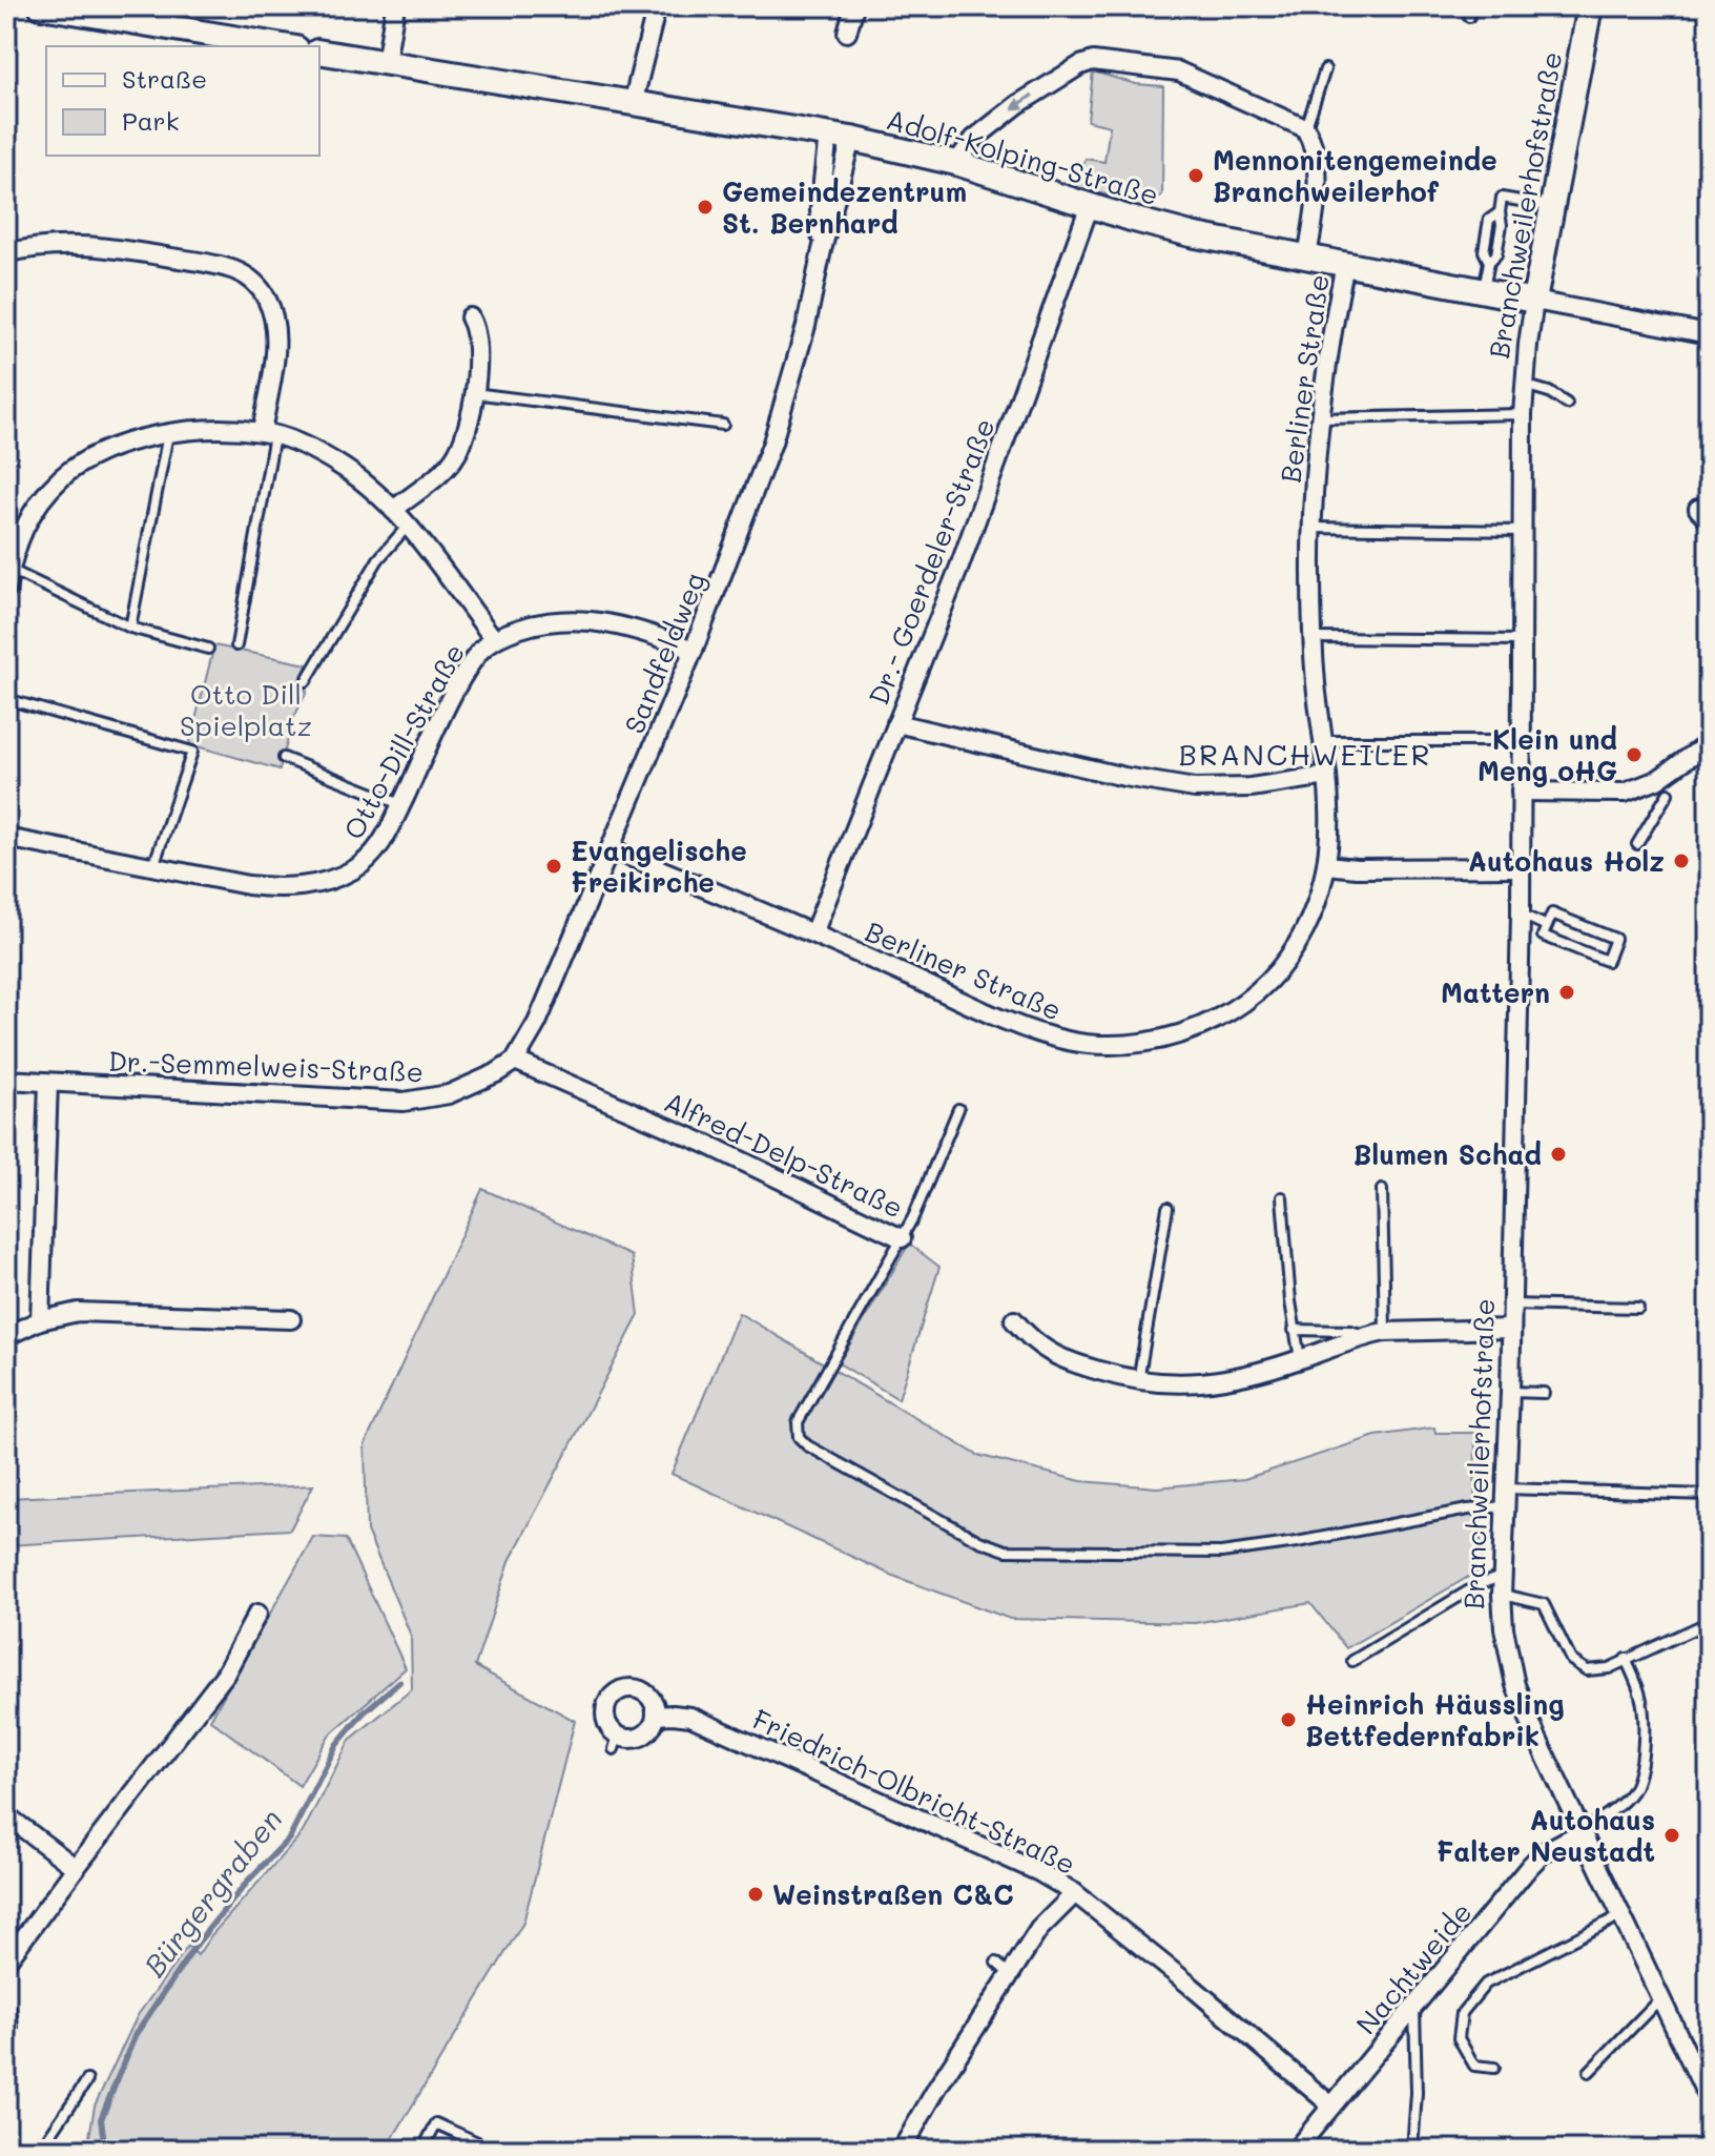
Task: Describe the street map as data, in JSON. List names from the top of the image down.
{
  "streets": {
    "street": [
      "Adolf-Kolping-Straße",
      "Branchweilerhofstraße",
      "Berliner Straße",
      "Dr.- Goerdeler-Straße",
      "Sandfeldweg",
      "Otto-Dill-Straße",
      "Dr.-Semmelweis-Straße",
      "Alfred-Delp-Straße",
      "Friedrich-Olbricht-Straße",
      "Nachtweide"
    ]
  },
  "crossings": [
    ["Adolf-Kolping-Straße", "Branchweilerhofstraße"],
    ["Adolf-Kolping-Straße", "Berliner Straße"],
    ["Adolf-Kolping-Straße", "Dr.- Goerdeler-Straße"],
    ["Adolf-Kolping-Straße", "Sandfeldweg"],
    ["Branchweilerhofstraße", "Nachtweide"],
    ["Berliner Straße", "Dr.- Goerdeler-Straße"],
    ["Berliner Straße", "Sandfeldweg"],
    ["Sandfeldweg", "Otto-Dill-Straße"],
    ["Sandfeldweg", "Dr.-Semmelweis-Straße"],
    ["Sandfeldweg", "Alfred-Delp-Straße"],
    ["Dr.-Semmelweis-Straße", "Alfred-Delp-Straße"],
    ["Friedrich-Olbricht-Straße", "Nachtweide"]
  ],
  "districts": ["BRANCHWEILER"],
  "water": ["Bürgergraben"],
  "parks": ["Otto Dill Spielplatz"],
  "places": [
    "Mennonitengemeinde Branchweilerhof",
    "Gemeindezentrum St. Bernhard",
    "Klein und Meng oHG",
    "Autohaus Holz",
    "Evangelische Freikirche",
    "Mattern",
    "Blumen Schad",
    "Heinrich Häussling Bettfedernfabrik",
    "Autohaus Falter Neustadt",
    "Weinstraßen C&C"
  ],
  "legend": ["Straße", "Park"]
}
